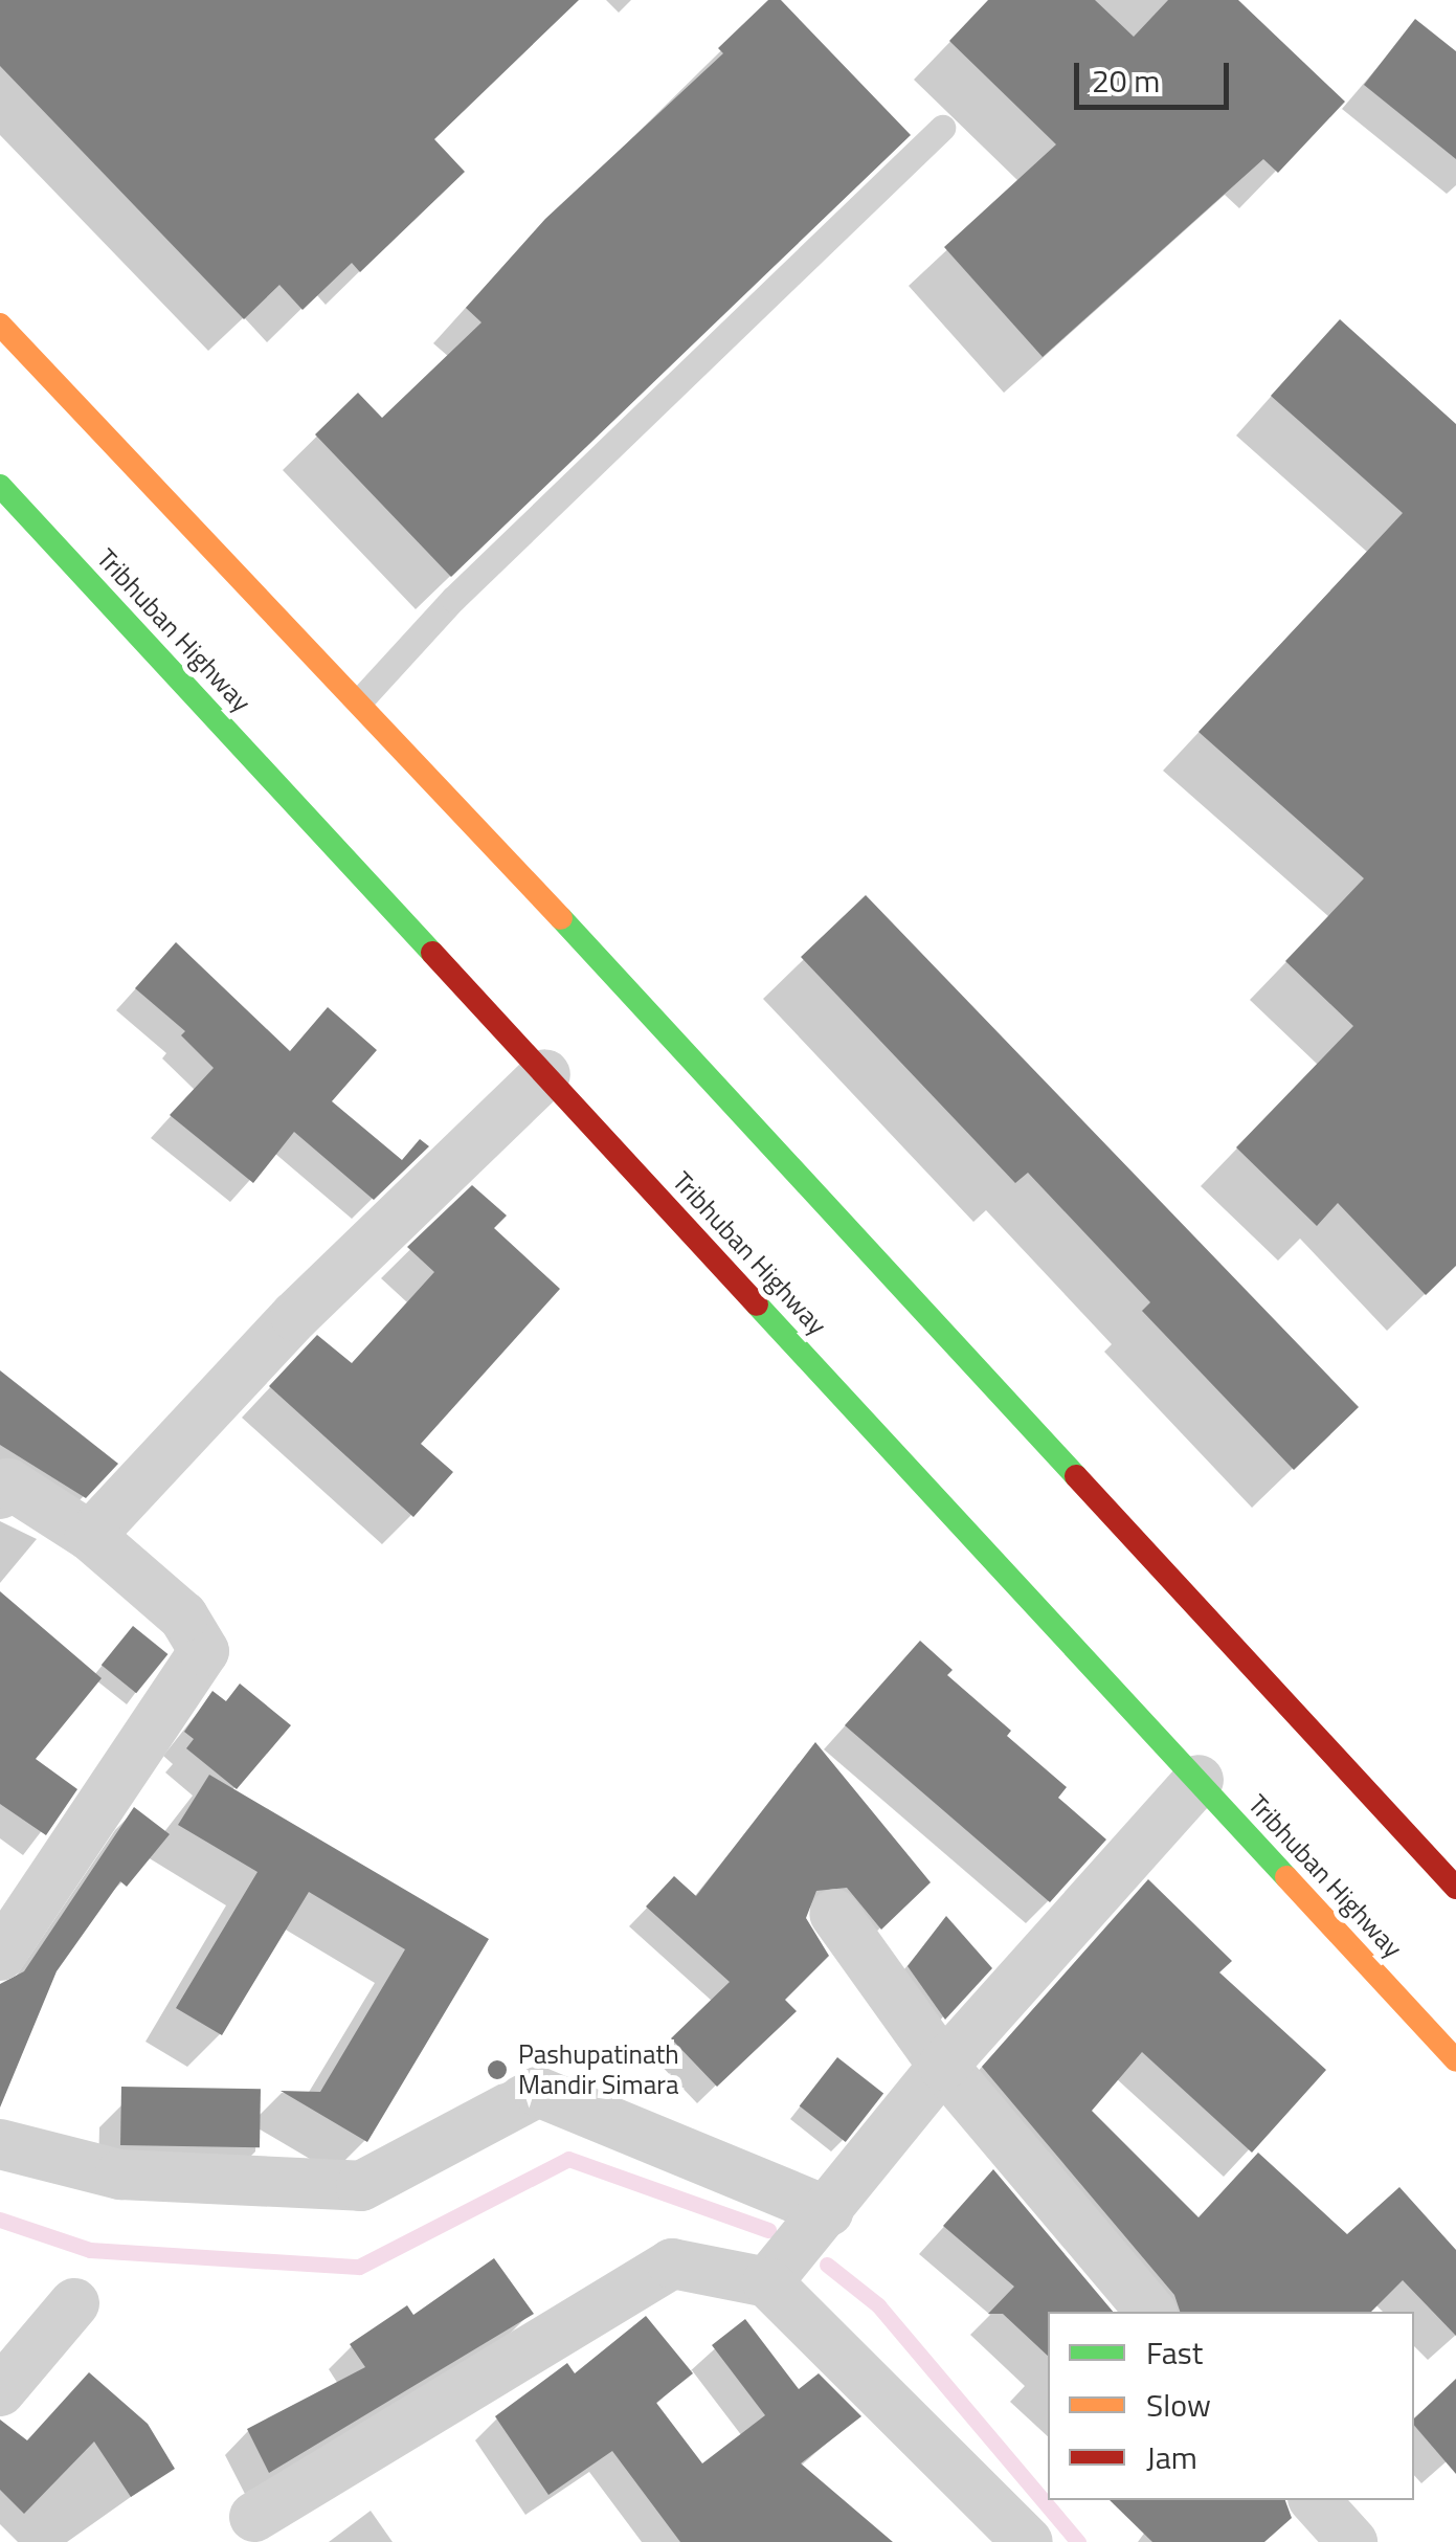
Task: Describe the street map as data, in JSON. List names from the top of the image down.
{
  "streets": {
    "highway": ["Tribhuban Highway"]
  },
  "places": ["Pashupatinath Mandir Simara"],
  "legend": ["Fast", "Slow", "Jam"],
  "scale_bar": "20 m"
}
